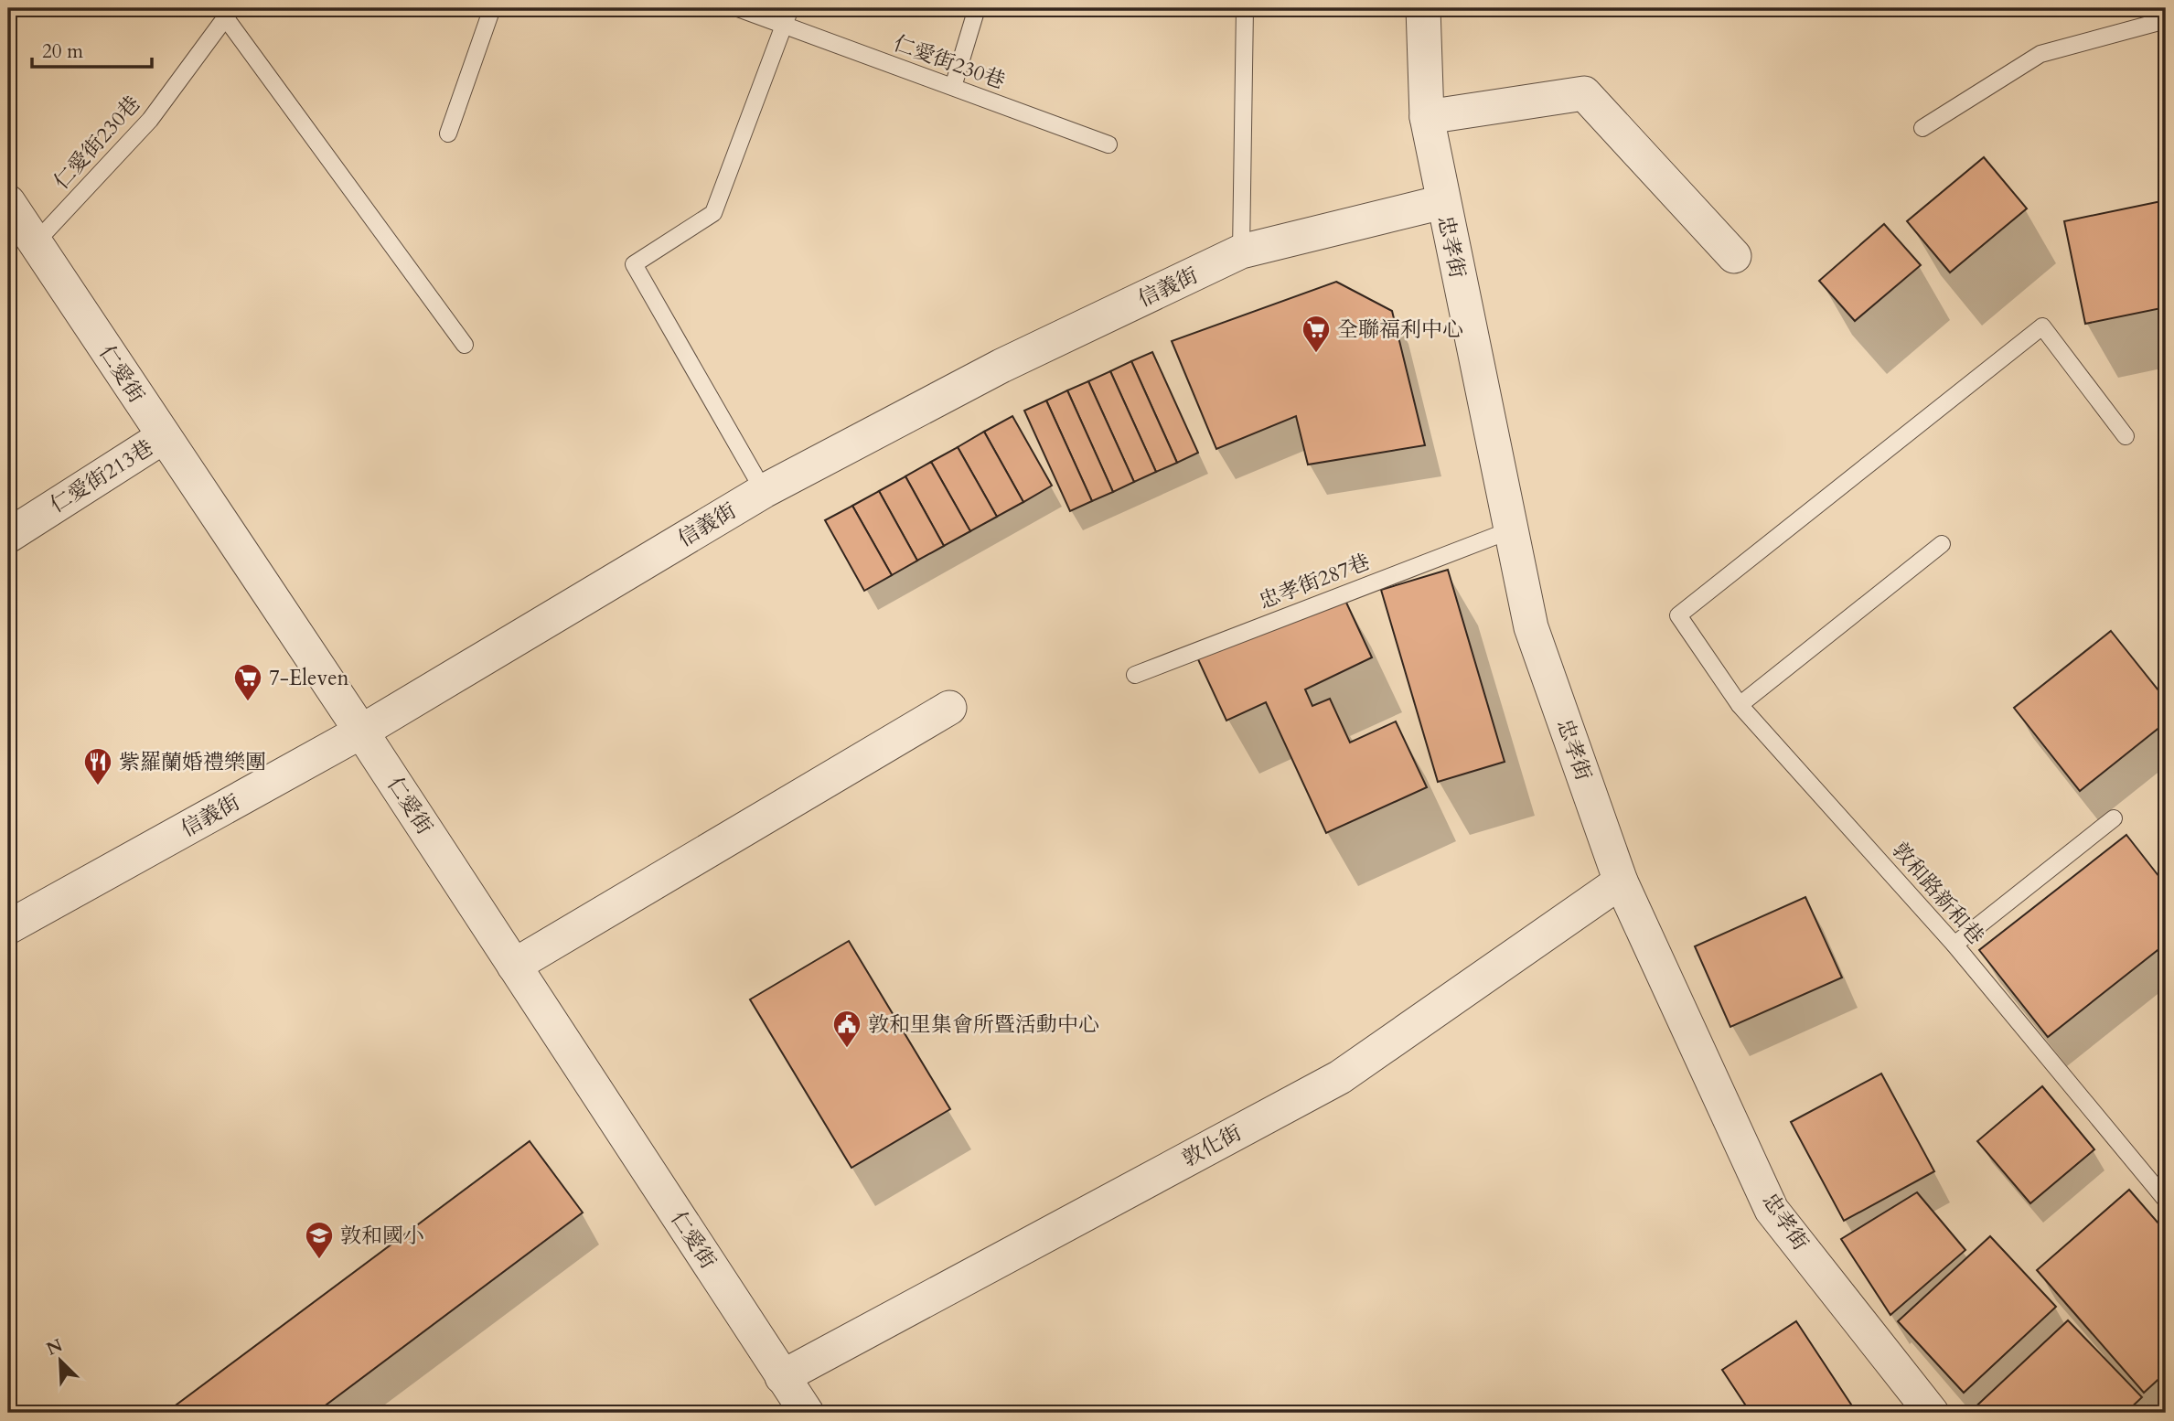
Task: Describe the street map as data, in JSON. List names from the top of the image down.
{
  "streets": {
    "street": [
      "忠孝街",
      "信義街",
      "仁愛街",
      "仁愛街213巷",
      "敦化街"
    ],
    "lane": ["仁愛街230巷", "忠孝街287巷", "敦和路新和巷"]
  },
  "crossings": [
    ["仁愛街230巷", "仁愛街"],
    ["忠孝街", "信義街"],
    ["忠孝街", "忠孝街287巷"],
    ["忠孝街", "敦化街"],
    ["信義街", "仁愛街"],
    ["仁愛街", "仁愛街213巷"],
    ["仁愛街", "敦化街"]
  ],
  "places": {
    "supermarket": ["全聯福利中心", "7-Eleven"],
    "restaurant": ["紫羅蘭婚禮樂團"],
    "public building": ["敦和里集會所暨活動中心"],
    "school or university": ["敦和國小"]
  },
  "scale_bar": "20 m",
  "north": "top left"
}
